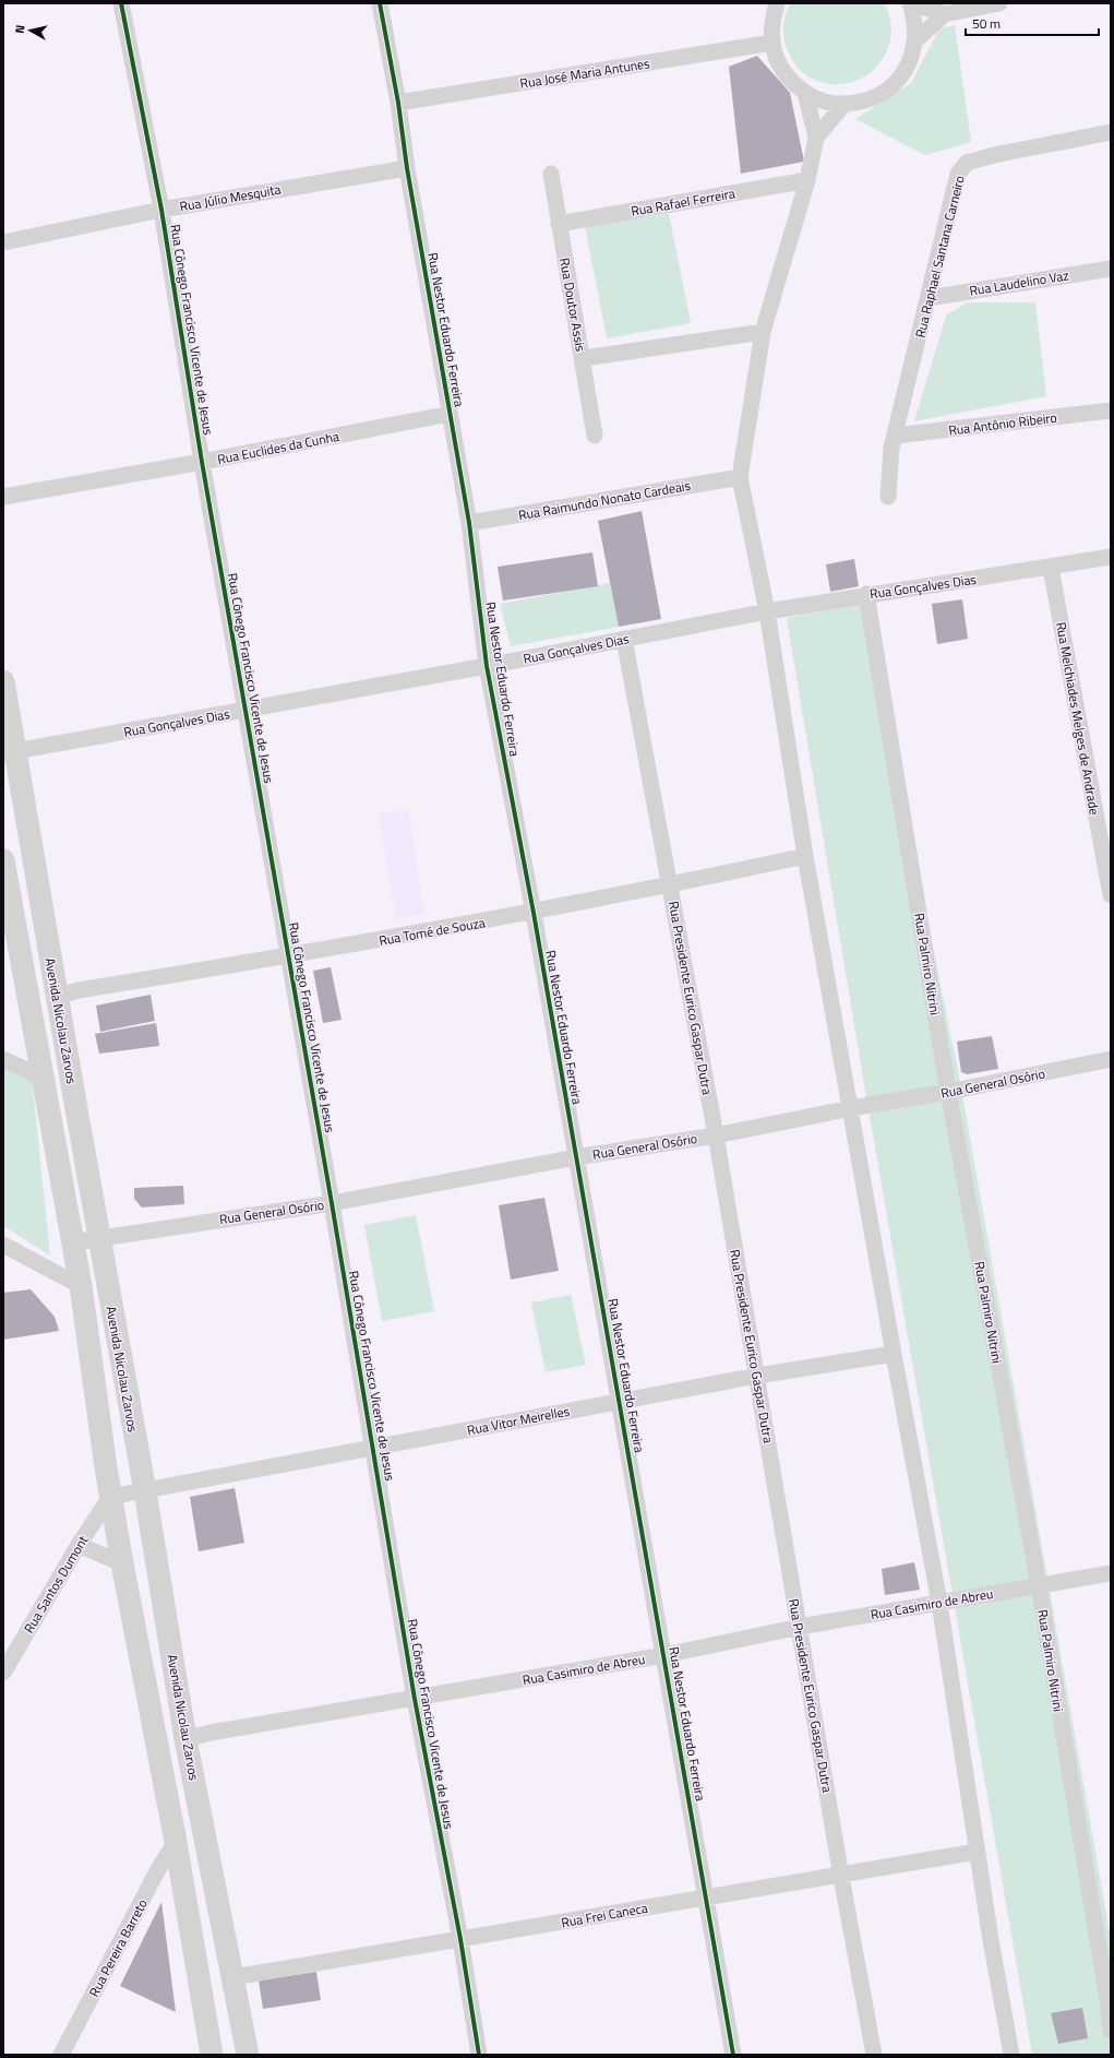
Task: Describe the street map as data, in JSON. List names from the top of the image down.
{
  "streets": {
    "main road": ["Avenida Nicolau Zarvos"],
    "street": [
      "Rua José Maria Antunes",
      "Rua Júlio Mesquita",
      "Rua Rafael Ferreira",
      "Rua Raphael Santana Carneiro",
      "Rua Laudelino Vaz",
      "Rua Doutor Assis",
      "Rua Cônego Francisco Vicente de Jesus",
      "Rua Nestor Eduardo Ferreira",
      "Rua Antônio Ribeiro",
      "Rua Euclides da Cunha",
      "Rua Raimundo Nonato Cardeais",
      "Rua Gonçalves Dias",
      "Rua Melchiades Melges de Andrade",
      "Rua Tomé de Souza",
      "Rua Palmiro Nitrini",
      "Rua Presidente Eurico Gaspar Dutra",
      "Rua General Osório",
      "Rua Vitor Meirelles",
      "Rua Santos Dumont",
      "Rua Casimiro de Abreu",
      "Rua Frei Caneca",
      "Rua Pereira Barreto"
    ]
  },
  "crossings": [
    ["Rua José Maria Antunes", "Rua Nestor Eduardo Ferreira"],
    ["Rua Júlio Mesquita", "Rua Cônego Francisco Vicente de Jesus"],
    ["Rua Júlio Mesquita", "Rua Nestor Eduardo Ferreira"],
    ["Rua Rafael Ferreira", "Rua Doutor Assis"],
    ["Rua Raphael Santana Carneiro", "Rua Laudelino Vaz"],
    ["Rua Raphael Santana Carneiro", "Rua Antônio Ribeiro"],
    ["Rua Cônego Francisco Vicente de Jesus", "Rua Euclides da Cunha"],
    ["Rua Cônego Francisco Vicente de Jesus", "Rua Gonçalves Dias"],
    ["Rua Cônego Francisco Vicente de Jesus", "Rua Tomé de Souza"],
    ["Rua Cônego Francisco Vicente de Jesus", "Rua General Osório"],
    ["Rua Cônego Francisco Vicente de Jesus", "Rua Vitor Meirelles"],
    ["Rua Cônego Francisco Vicente de Jesus", "Rua Casimiro de Abreu"],
    ["Rua Cônego Francisco Vicente de Jesus", "Rua Frei Caneca"],
    ["Rua Nestor Eduardo Ferreira", "Rua Euclides da Cunha"],
    ["Rua Nestor Eduardo Ferreira", "Rua Raimundo Nonato Cardeais"],
    ["Rua Nestor Eduardo Ferreira", "Rua Gonçalves Dias"],
    ["Rua Nestor Eduardo Ferreira", "Rua Tomé de Souza"],
    ["Rua Nestor Eduardo Ferreira", "Rua General Osório"],
    ["Rua Nestor Eduardo Ferreira", "Rua Vitor Meirelles"],
    ["Rua Nestor Eduardo Ferreira", "Rua Casimiro de Abreu"],
    ["Rua Nestor Eduardo Ferreira", "Rua Frei Caneca"],
    ["Rua Gonçalves Dias", "Rua Melchiades Melges de Andrade"],
    ["Rua Gonçalves Dias", "Rua Palmiro Nitrini"],
    ["Rua Gonçalves Dias", "Rua Presidente Eurico Gaspar Dutra"],
    ["Rua Gonçalves Dias", "Avenida Nicolau Zarvos"],
    ["Rua Tomé de Souza", "Rua Presidente Eurico Gaspar Dutra"],
    ["Rua Tomé de Souza", "Avenida Nicolau Zarvos"],
    ["Rua Palmiro Nitrini", "Rua General Osório"],
    ["Rua Palmiro Nitrini", "Rua Casimiro de Abreu"],
    ["Rua Presidente Eurico Gaspar Dutra", "Rua General Osório"],
    ["Rua Presidente Eurico Gaspar Dutra", "Rua Vitor Meirelles"],
    ["Rua Presidente Eurico Gaspar Dutra", "Rua Casimiro de Abreu"],
    ["Rua Presidente Eurico Gaspar Dutra", "Rua Frei Caneca"],
    ["Avenida Nicolau Zarvos", "Rua General Osório"],
    ["Avenida Nicolau Zarvos", "Rua Vitor Meirelles"],
    ["Avenida Nicolau Zarvos", "Rua Santos Dumont"],
    ["Avenida Nicolau Zarvos", "Rua Casimiro de Abreu"],
    ["Avenida Nicolau Zarvos", "Rua Frei Caneca"],
    ["Avenida Nicolau Zarvos", "Rua Pereira Barreto"],
    ["Rua Vitor Meirelles", "Rua Santos Dumont"]
  ],
  "scale_bar": "50 m",
  "north": "left"
}
